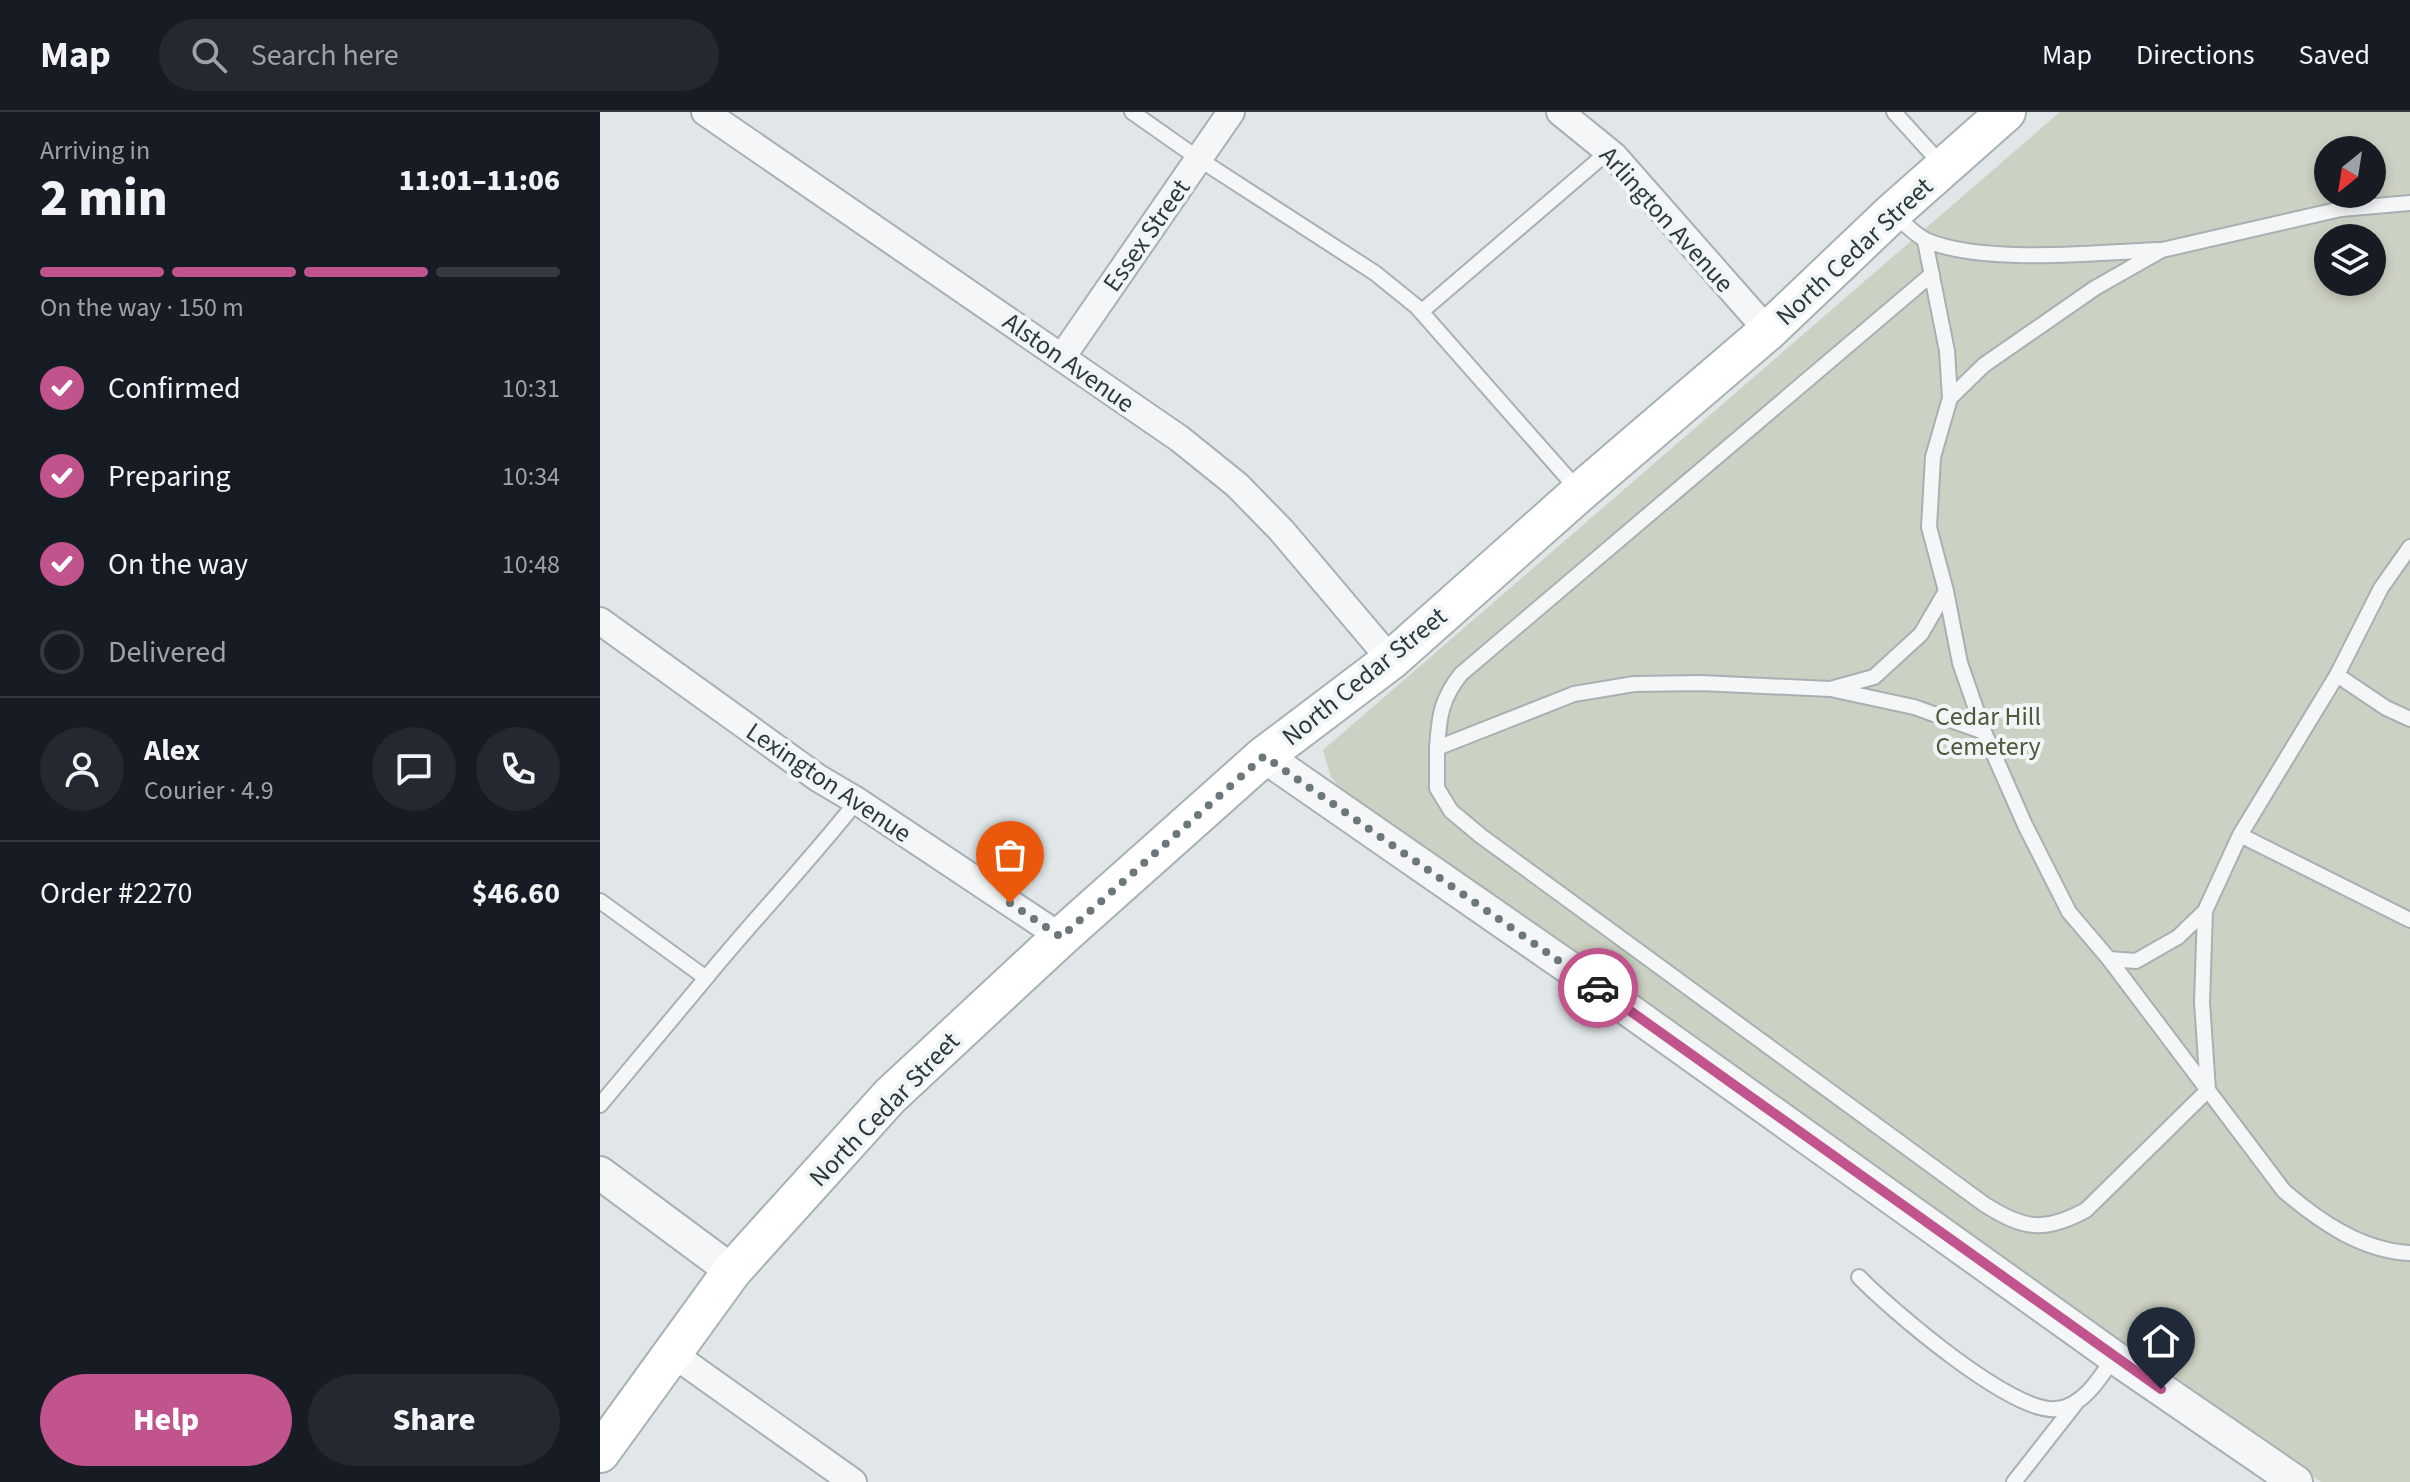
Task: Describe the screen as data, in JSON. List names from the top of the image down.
{
  "streets": {
    "main road": ["North Cedar Street"],
    "street": [
      "Arlington Avenue",
      "Essex Street",
      "Alston Avenue",
      "Lexington Avenue"
    ]
  },
  "crossings": [
    ["Arlington Avenue", "North Cedar Street"],
    ["Essex Street", "Alston Avenue"],
    ["North Cedar Street", "Alston Avenue"],
    ["North Cedar Street", "Lexington Avenue"]
  ],
  "parks": ["Cedar Hill Cemetery"],
  "north": "bottom left",
  "page": {
    "header": "Map",
    "search": "Search here",
    "nav": ["Map", "Directions", "Saved"],
    "heading": ["2 min", "Arriving in", "11:01–11:06"],
    "panel": [
      "Alex",
      "Courier · 4.9",
      "Order #2270",
      "$46.60"
    ],
    "bar": "On the way · 150 m",
    "list": [
      ["Confirmed", "10:31"],
      ["Preparing", "10:34"],
      ["On the way", "10:48"],
      "Delivered"
    ],
    "buttons": ["Help", "Share"]
  }
}
